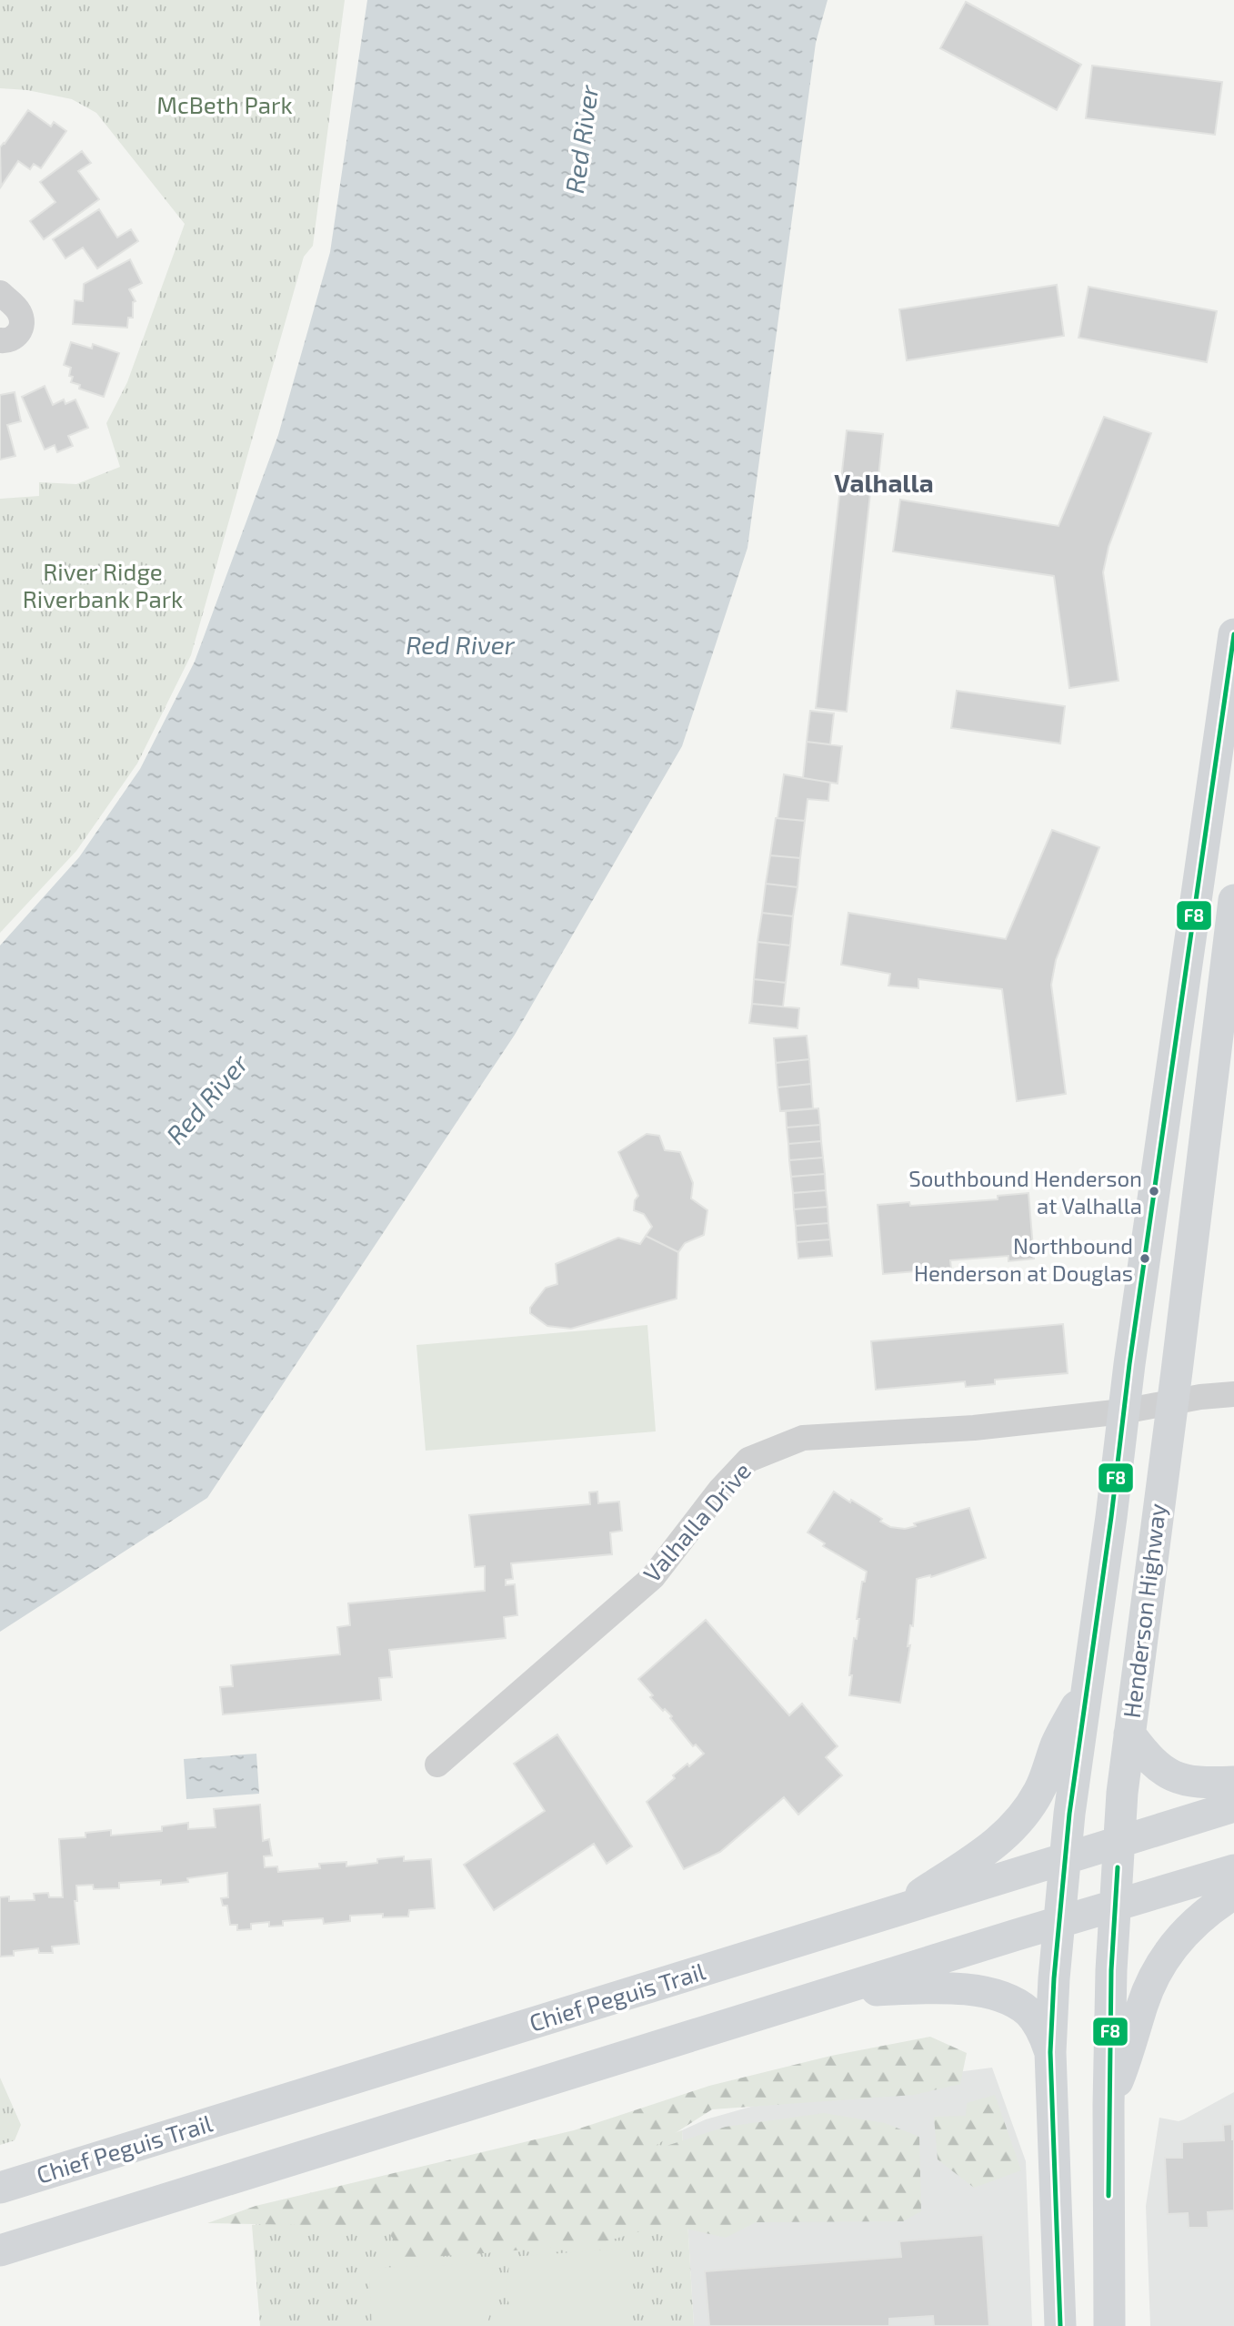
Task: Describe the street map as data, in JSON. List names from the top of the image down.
{
  "streets": {
    "main road": ["Henderson Highway", "Chief Peguis Trail"],
    "street": ["Valhalla Drive"]
  },
  "crossings": [
    ["Valhalla Drive", "Henderson Highway"],
    ["Henderson Highway", "Chief Peguis Trail"]
  ],
  "districts": ["Valhalla"],
  "water": ["Red River"],
  "parks": ["McBeth Park", "River Ridge Riverbank Park"],
  "places": ["Southbound Henderson at Valhalla", "Northbound Henderson at Douglas"],
  "lines": ["transit line F8"]
}
